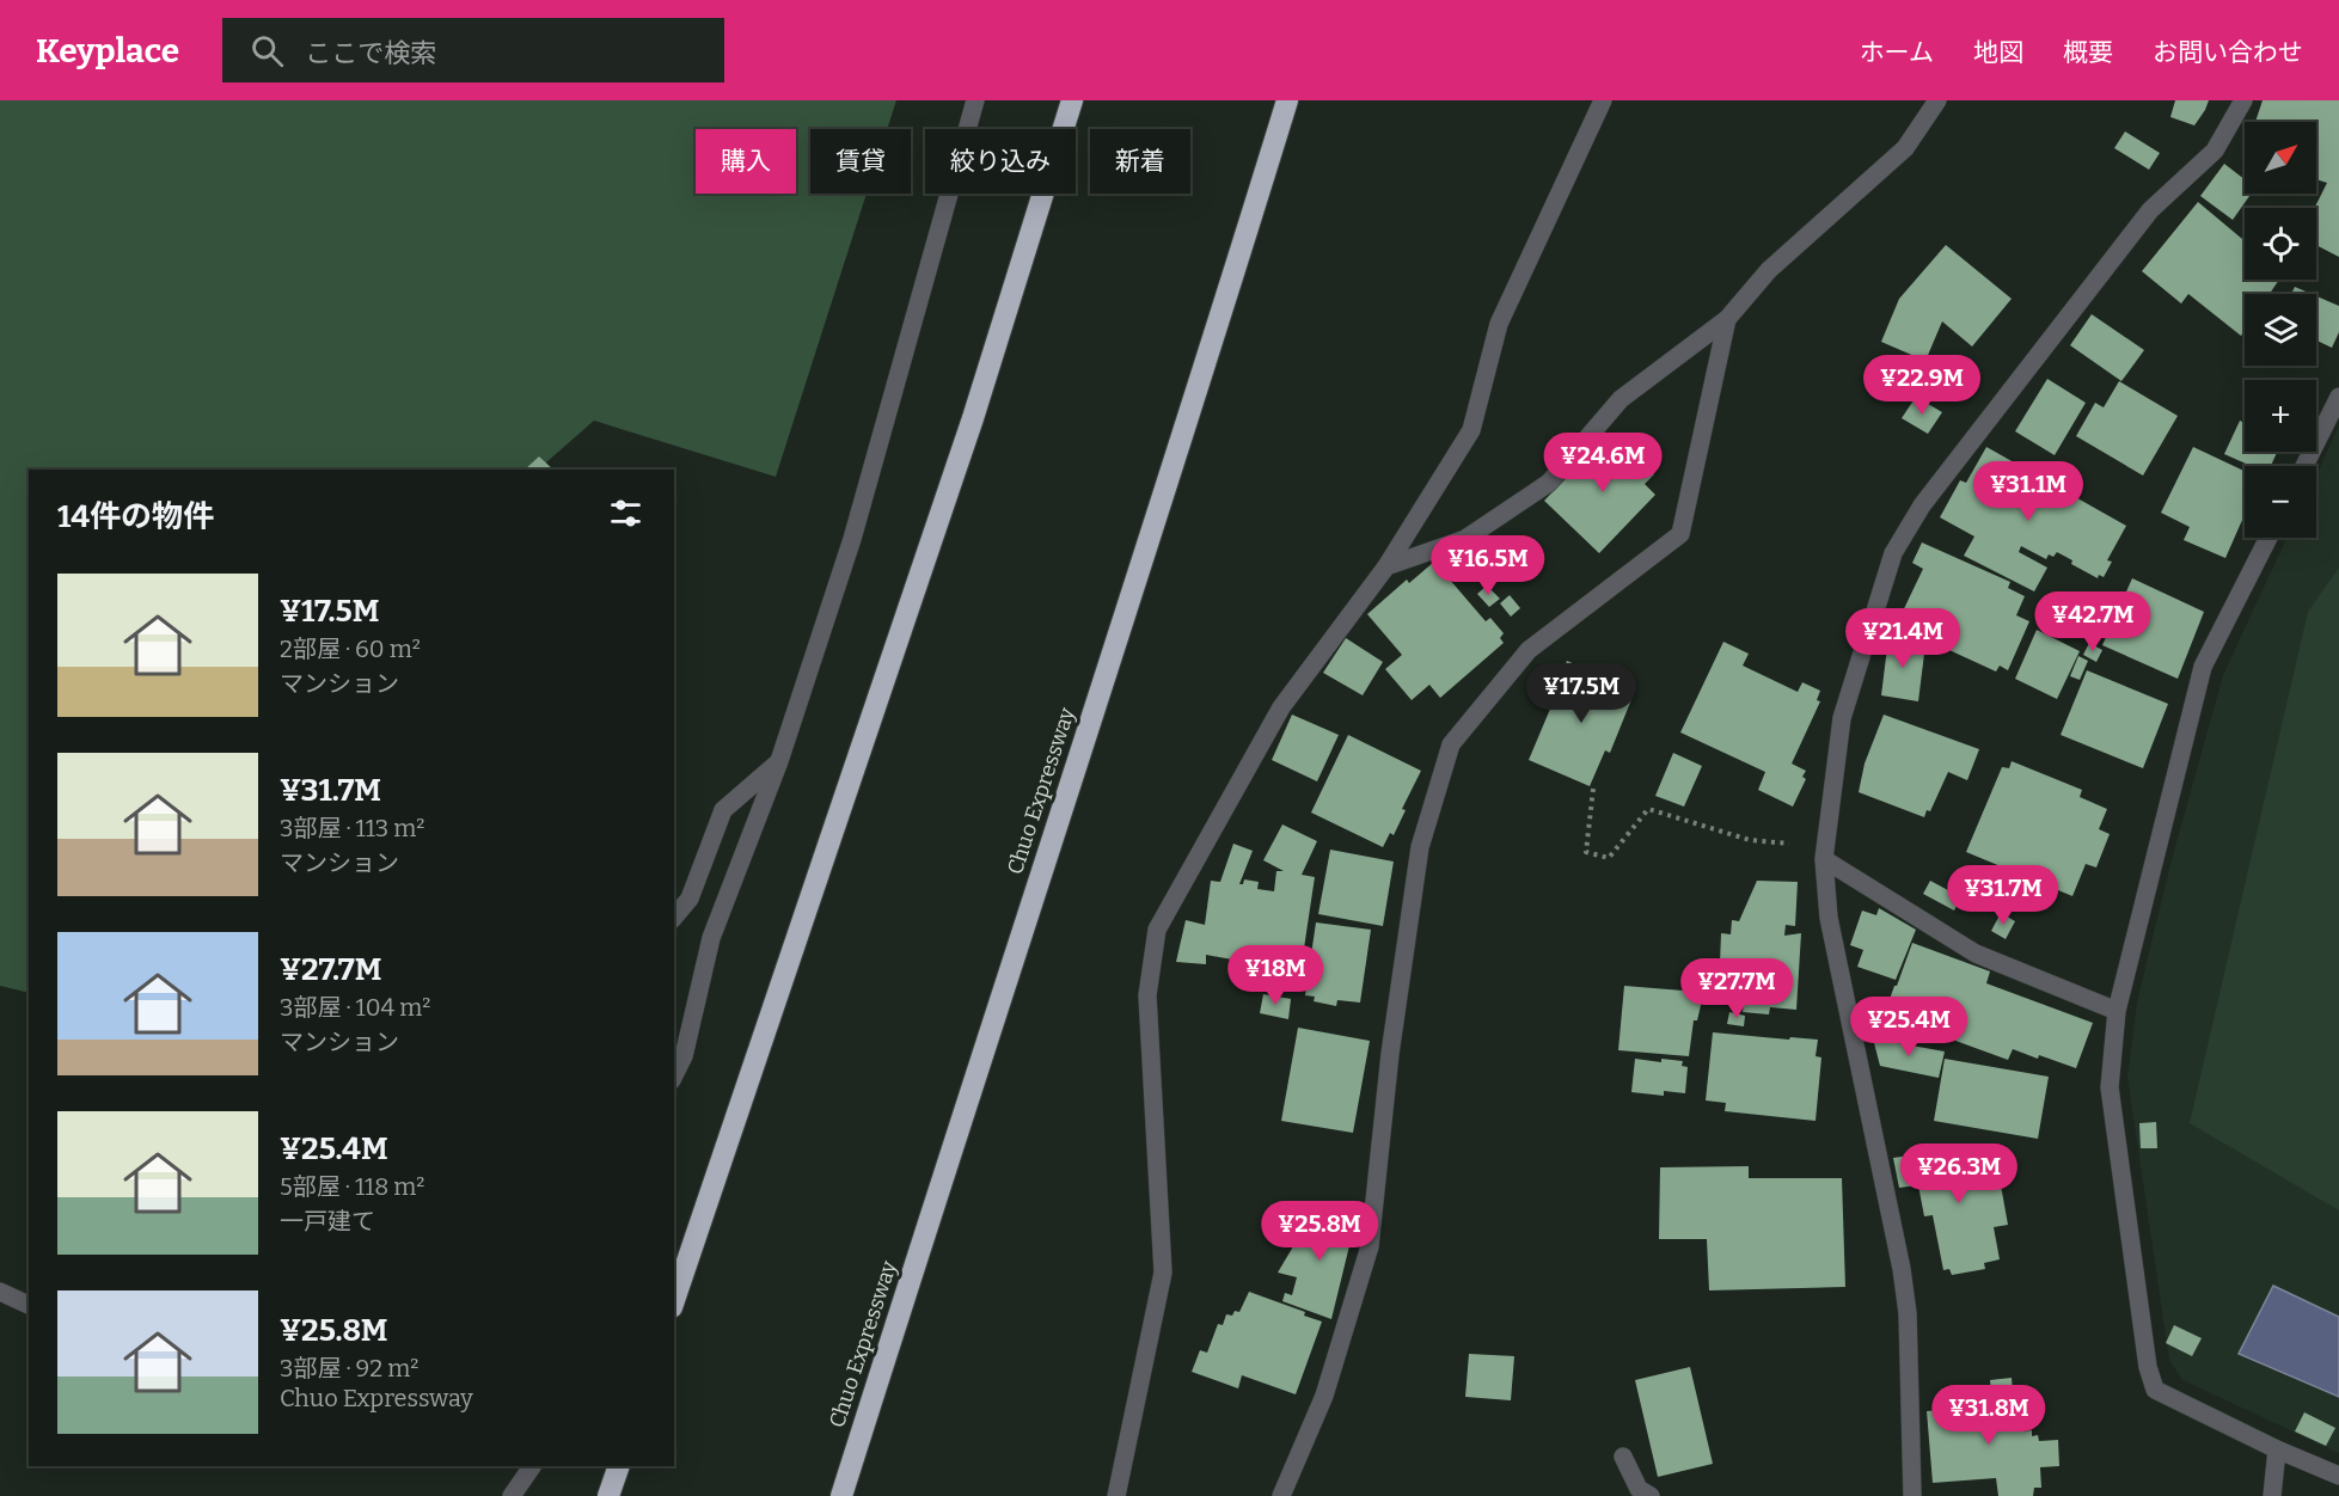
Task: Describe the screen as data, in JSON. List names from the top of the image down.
{
  "streets": {
    "highway": ["Chuo Expressway"]
  },
  "north": "top right",
  "page": {
    "header": "Keyplace",
    "search": "ここで検索",
    "nav": [
      "ホーム",
      "地図",
      "概要",
      "お問い合わせ"
    ],
    "map_buttons": ["+", "−"],
    "chip": [
      "購入",
      "賃貸",
      "絞り込み",
      "新着"
    ],
    "price": [
      "¥22.9M",
      "¥24.6M",
      "¥31.1M",
      "¥16.5M",
      "¥42.7M",
      "¥21.4M",
      "¥17.5M",
      "¥31.7M",
      "¥18M",
      "¥27.7M",
      "¥25.4M",
      "¥26.3M",
      "¥25.8M",
      "¥31.8M"
    ],
    "heading": "14件の物件",
    "list": [
      {
        "name": "¥17.5M",
        "note": "2部屋 · 60 m² · マンション"
      },
      {
        "name": "¥31.7M",
        "note": "3部屋 · 113 m² · マンション"
      },
      {
        "name": "¥27.7M",
        "note": "3部屋 · 104 m² · マンション"
      },
      {
        "name": "¥25.4M",
        "note": "5部屋 · 118 m² · 一戸建て"
      },
      {
        "name": "¥25.8M",
        "note": "3部屋 · 92 m² · Chuo Expressway"
      }
    ]
  }
}
